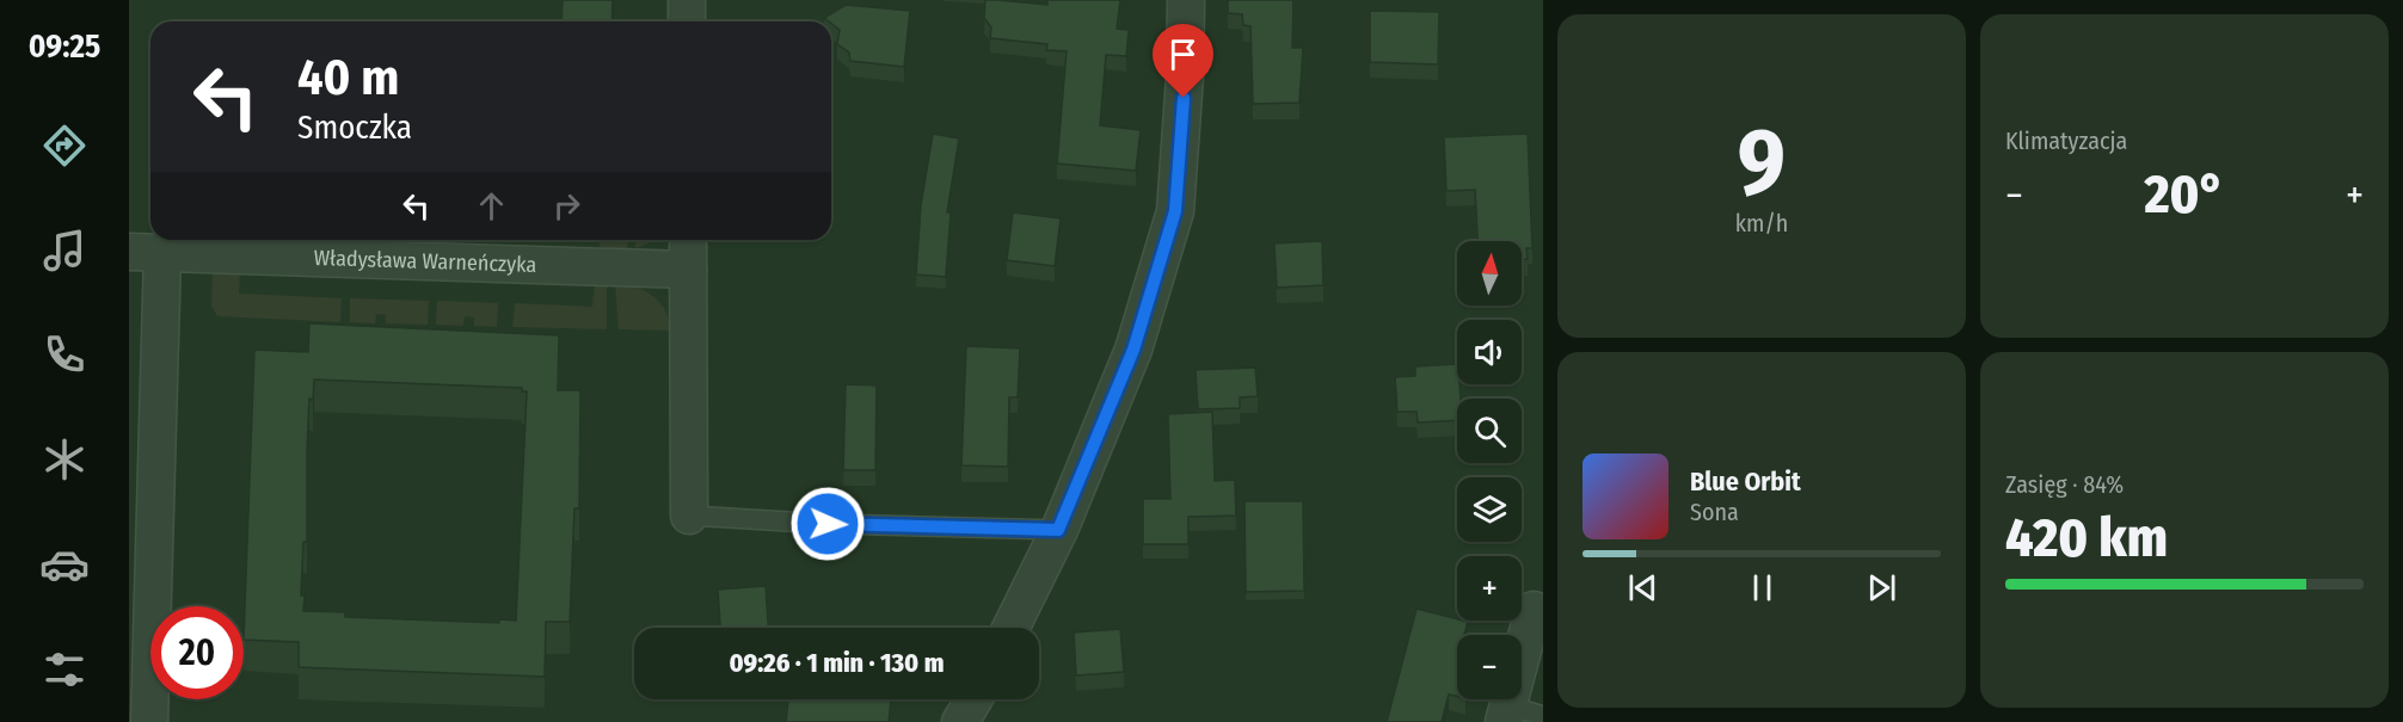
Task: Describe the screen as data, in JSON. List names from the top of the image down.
{
  "streets": {
    "street": ["Władysława Warneńczyka"]
  },
  "north": "top",
  "page": {
    "tabs": "09:25",
    "tile": [
      ["9", "km/h"],
      "Klimatyzacja",
      ["Zasięg · 84%", "420 km"]
    ],
    "turn": ["40 m", "Smoczka"],
    "heat": ["−", "20°", "+"],
    "map_buttons": ["+", "−"],
    "song": ["Blue Orbit", "Sona"],
    "limit": "20",
    "trip": "09:26 · 1 min · 130 m"
  }
}
